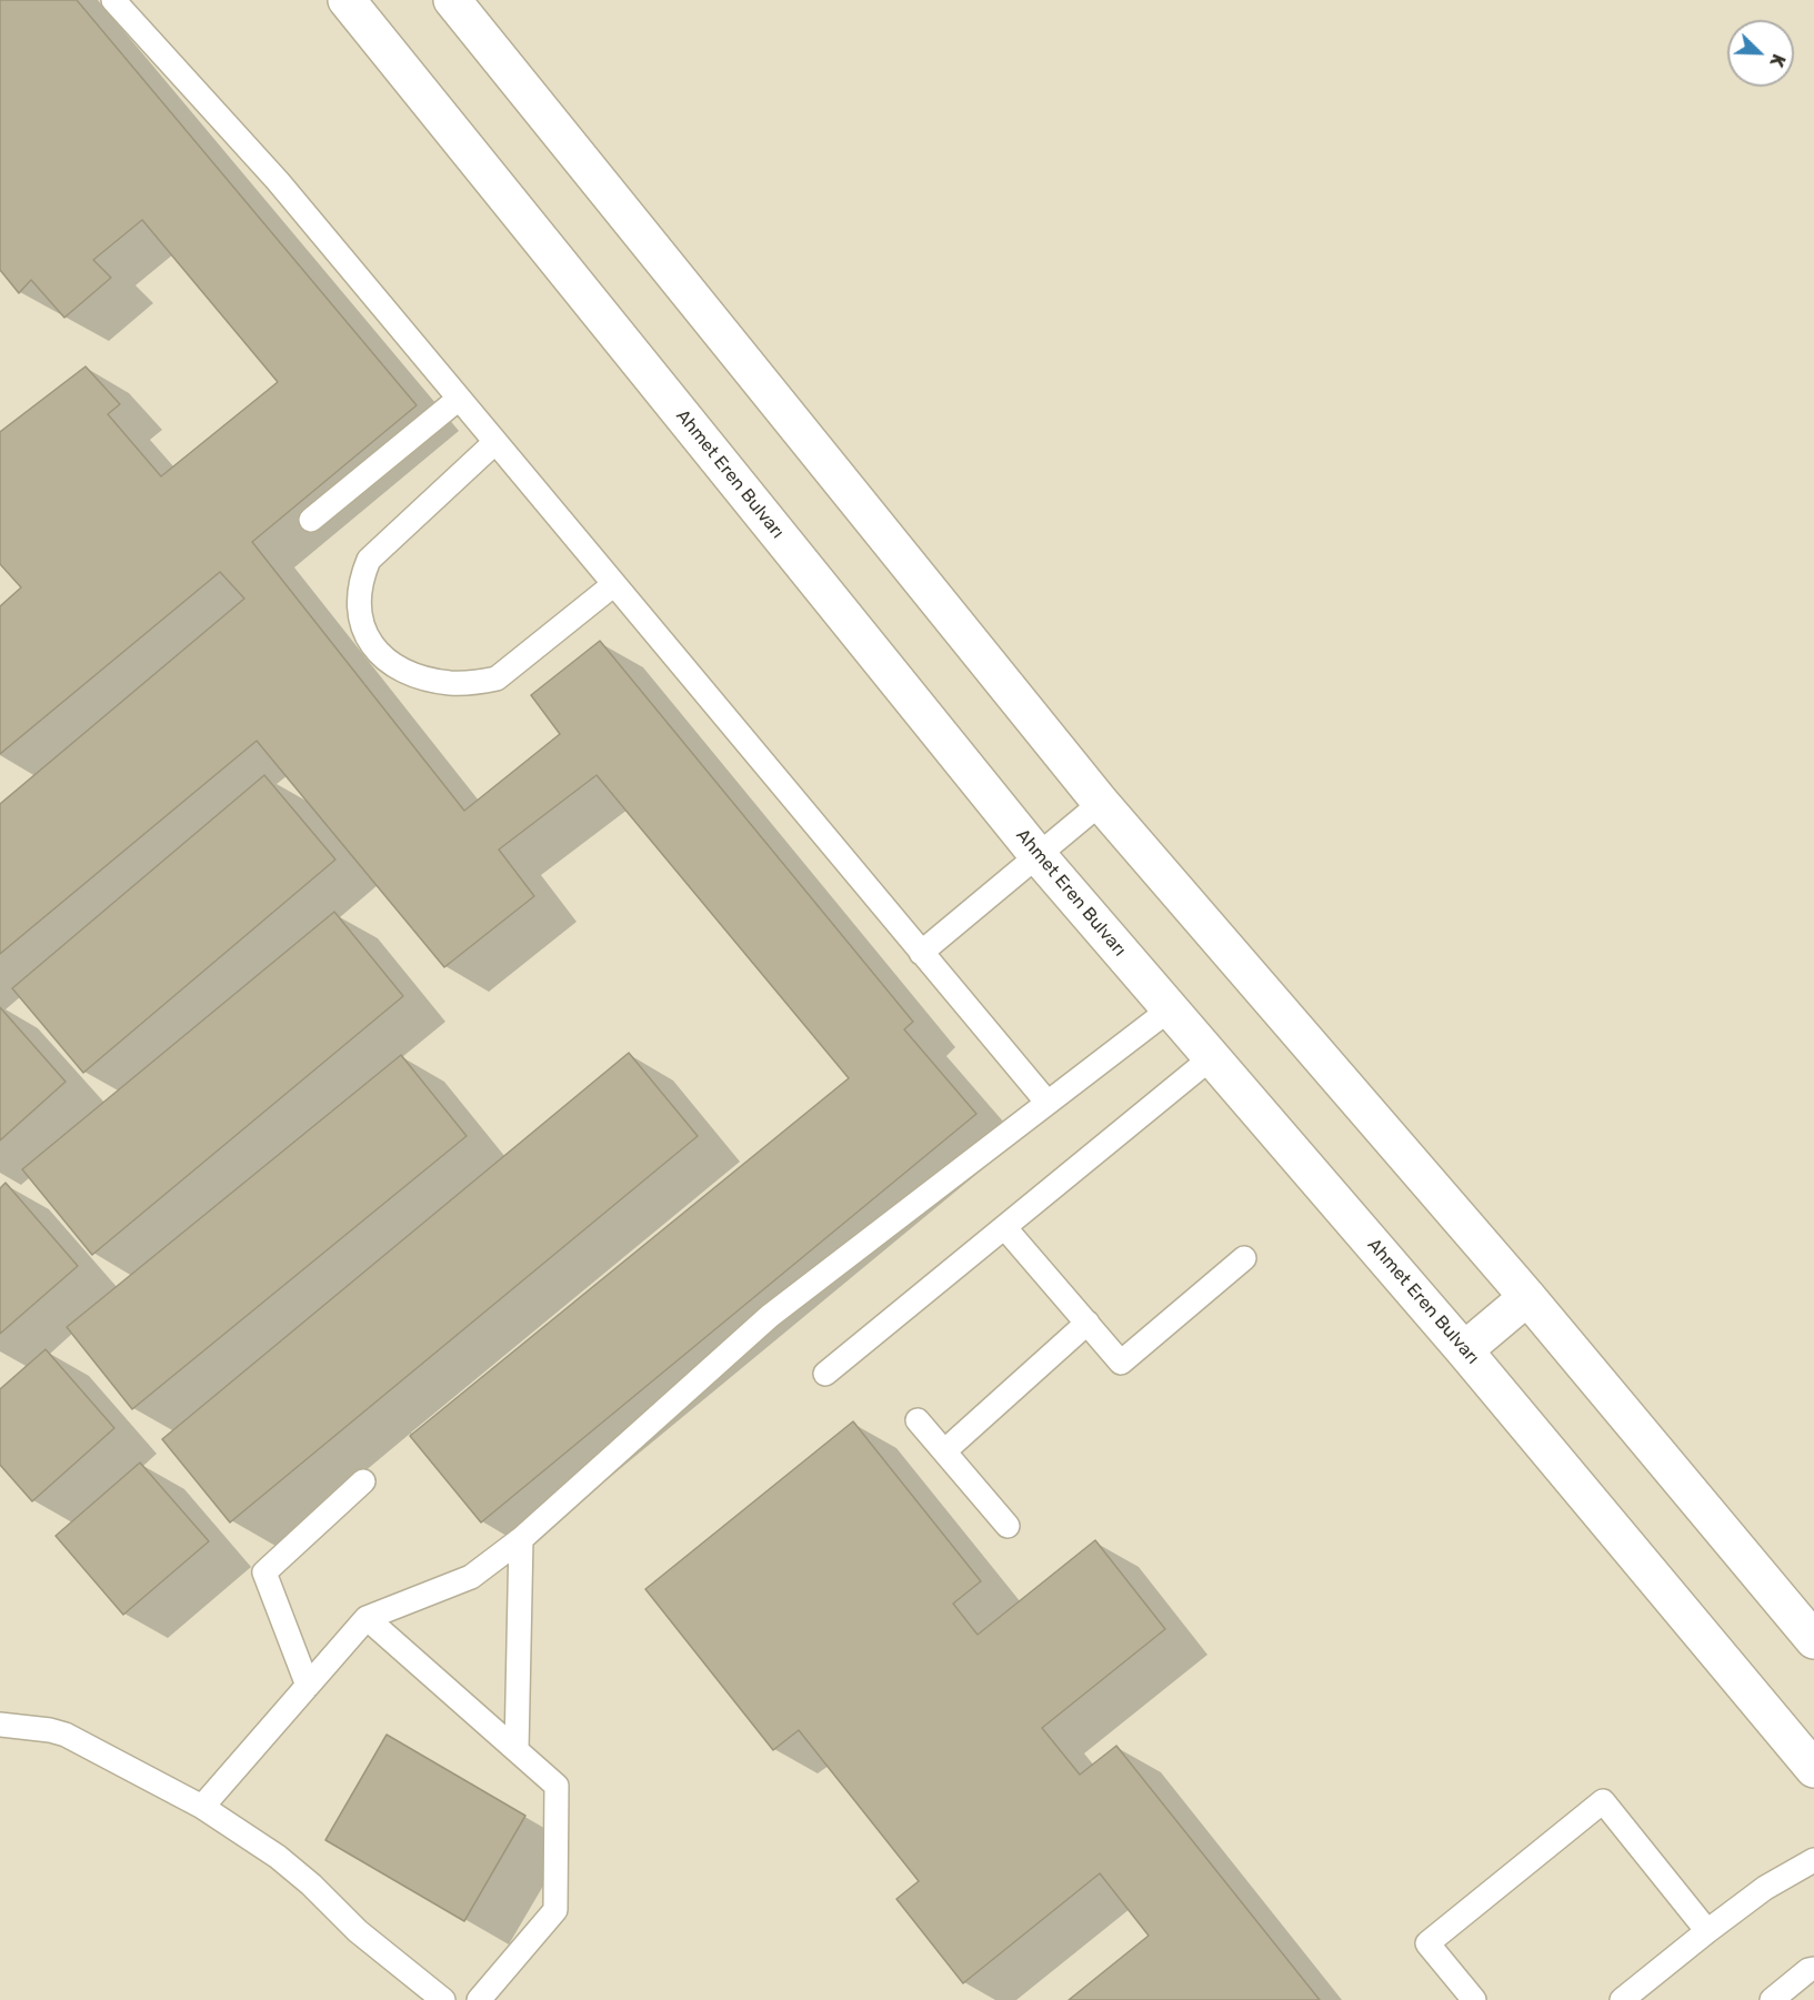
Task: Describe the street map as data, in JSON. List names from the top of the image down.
{
  "streets": {
    "main road": ["Ahmet Eren Bulvarı"]
  },
  "north": "bottom right"
}
